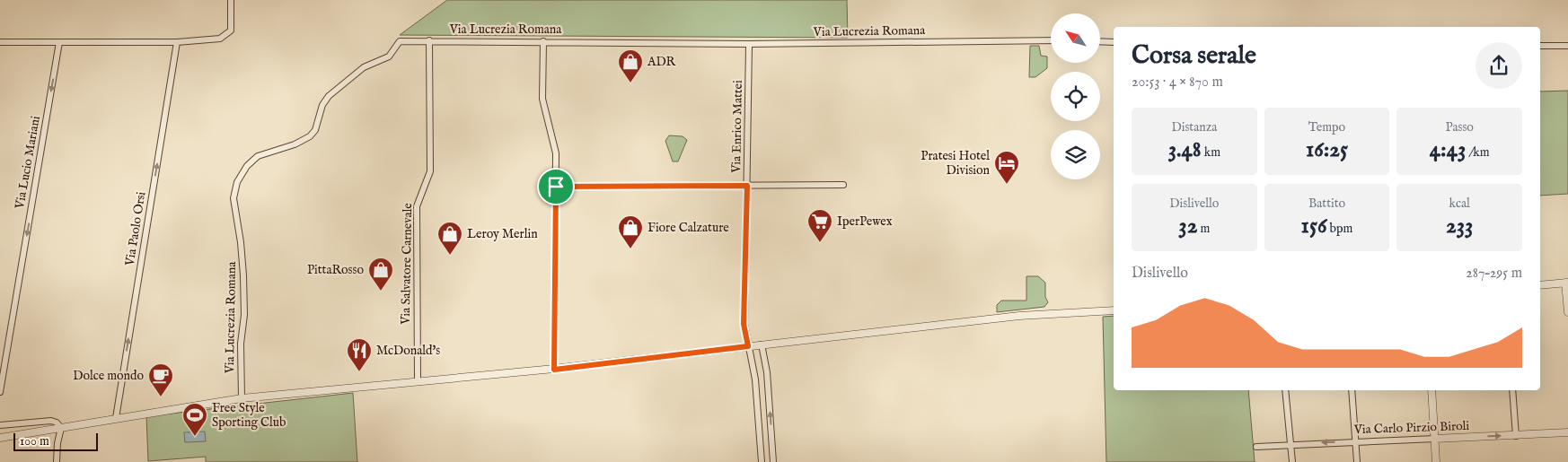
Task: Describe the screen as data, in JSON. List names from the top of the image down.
{
  "streets": {
    "street": [
      "Via Lucrezia Romana",
      "Via Enrico Mattei",
      "Via Lucio Mariani",
      "Via Paolo Orsi",
      "Via Salvatore Carnevale",
      "Via Carlo Pirzio Biroli"
    ]
  },
  "crossings": [
    ["Via Lucrezia Romana", "Via Enrico Mattei"],
    ["Via Lucrezia Romana", "Via Salvatore Carnevale"]
  ],
  "one_way": ["Via Lucio Mariani", "Via Paolo Orsi"],
  "places": {
    "shop": [
      "ADR",
      "Fiore Calzature",
      "Leroy Merlin",
      "PittaRosso"
    ],
    "hotel": ["Pratesi Hotel Division"],
    "supermarket": ["IperPewex"],
    "restaurant": ["McDonald's"],
    "cafe": ["Dolce mondo"],
    "sports": ["Free Style Sporting Club"]
  },
  "scale_bar": "100 m",
  "north": "top left",
  "page": {
    "heading": ["Corsa serale", "20:53 · 4 × 870 m"],
    "stats": [
      ["Distanza", "3.48 km"],
      ["Tempo", "16:25"],
      ["Passo", "4:43 /km"],
      ["Dislivello", "32 m"],
      ["Battito", "156 bpm"],
      ["kcal", "233"]
    ],
    "chart": ["Dislivello", "287–295 m"],
    "scale": "100 m"
  }
}
